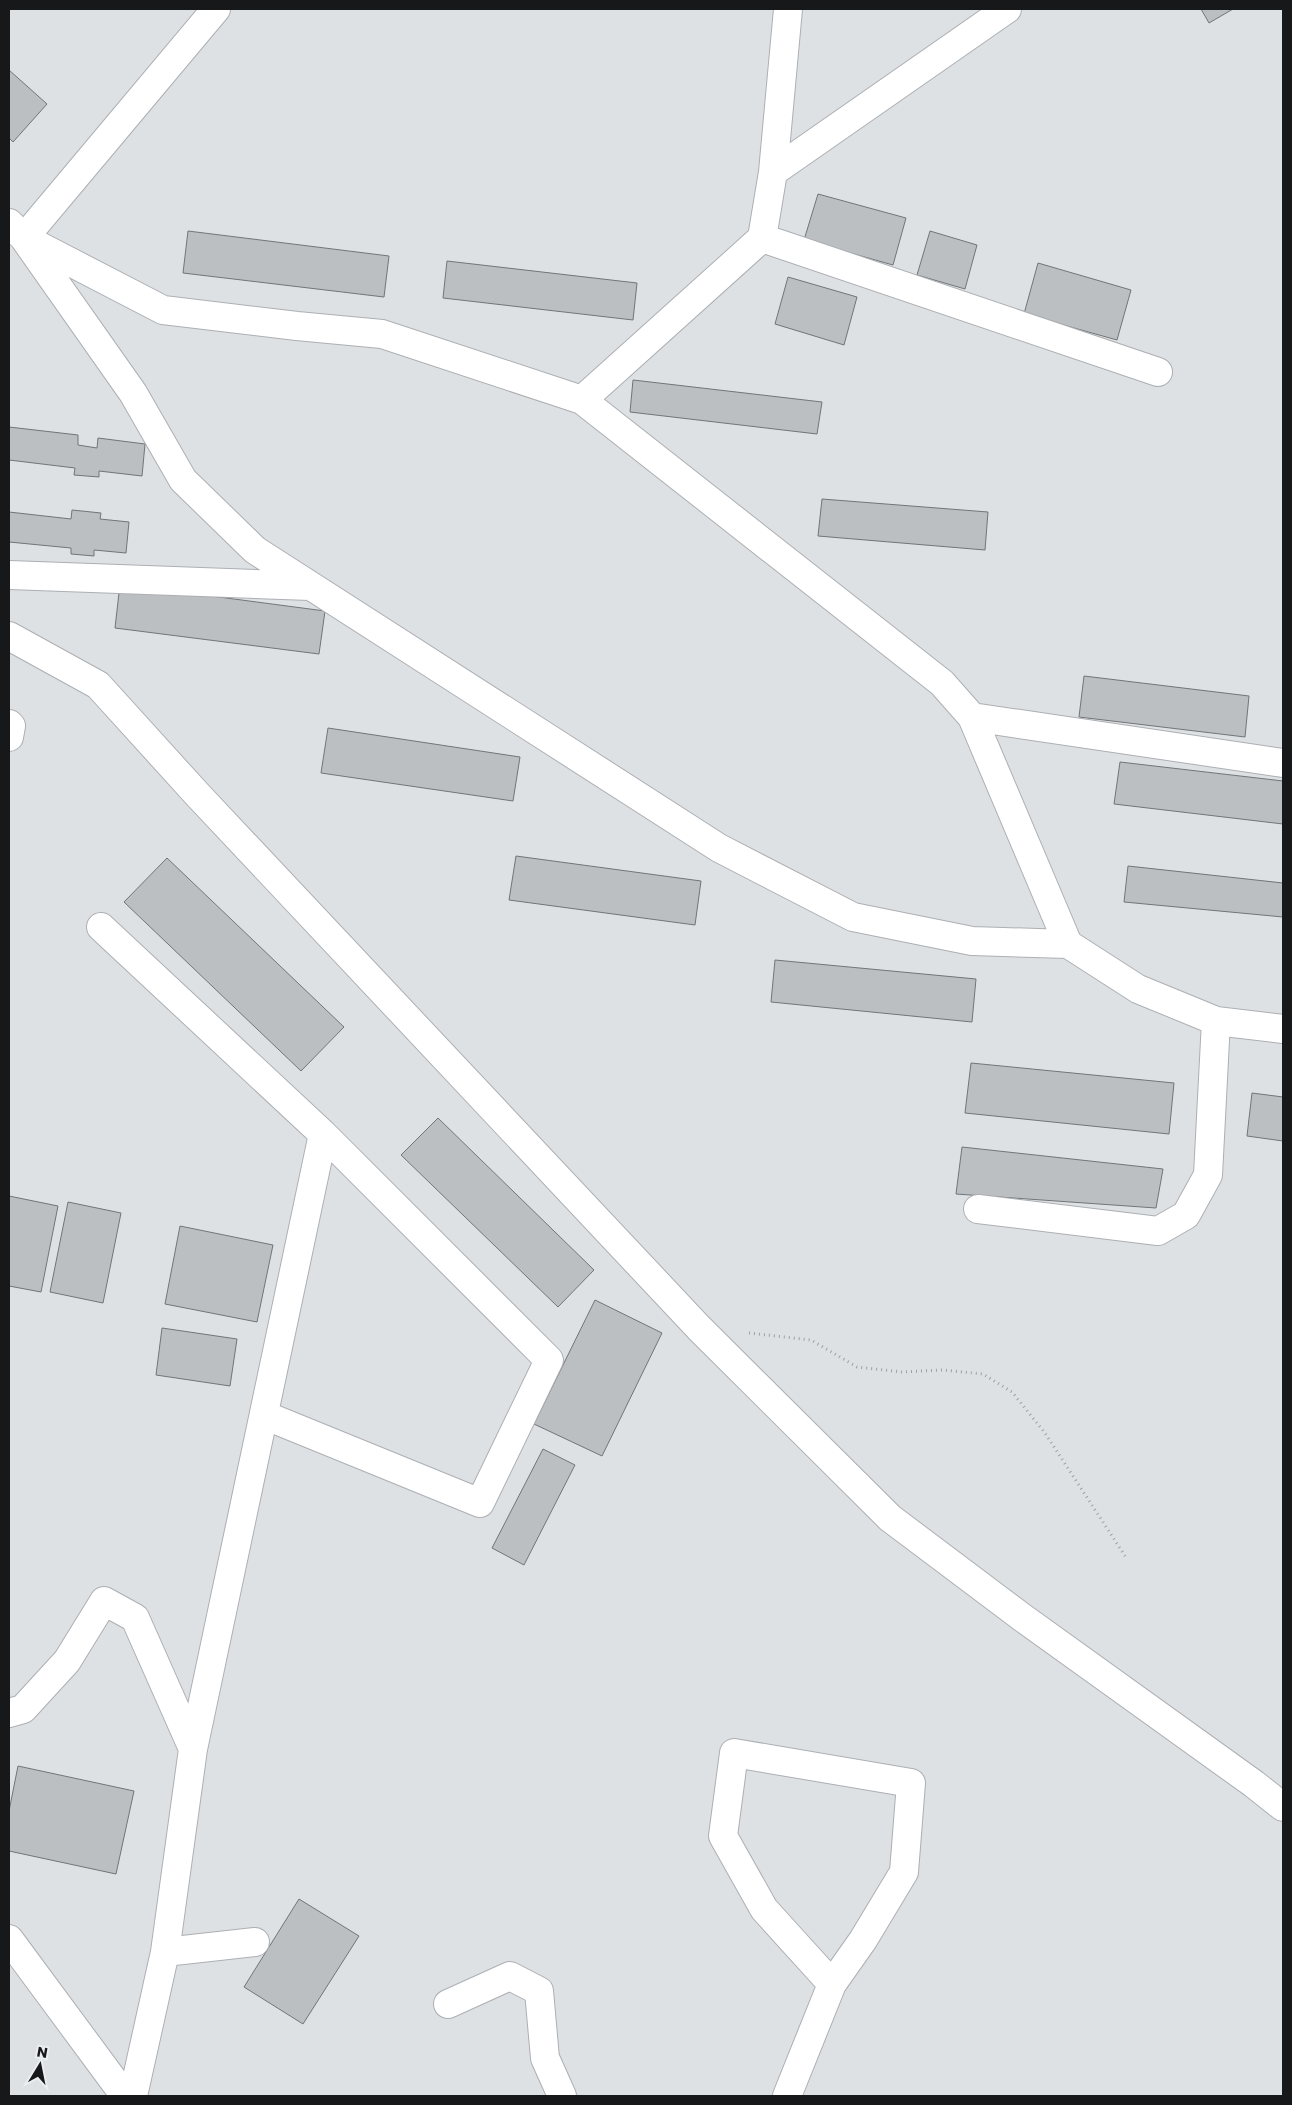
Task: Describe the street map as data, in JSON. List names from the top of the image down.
{
  "north": "top"
}
